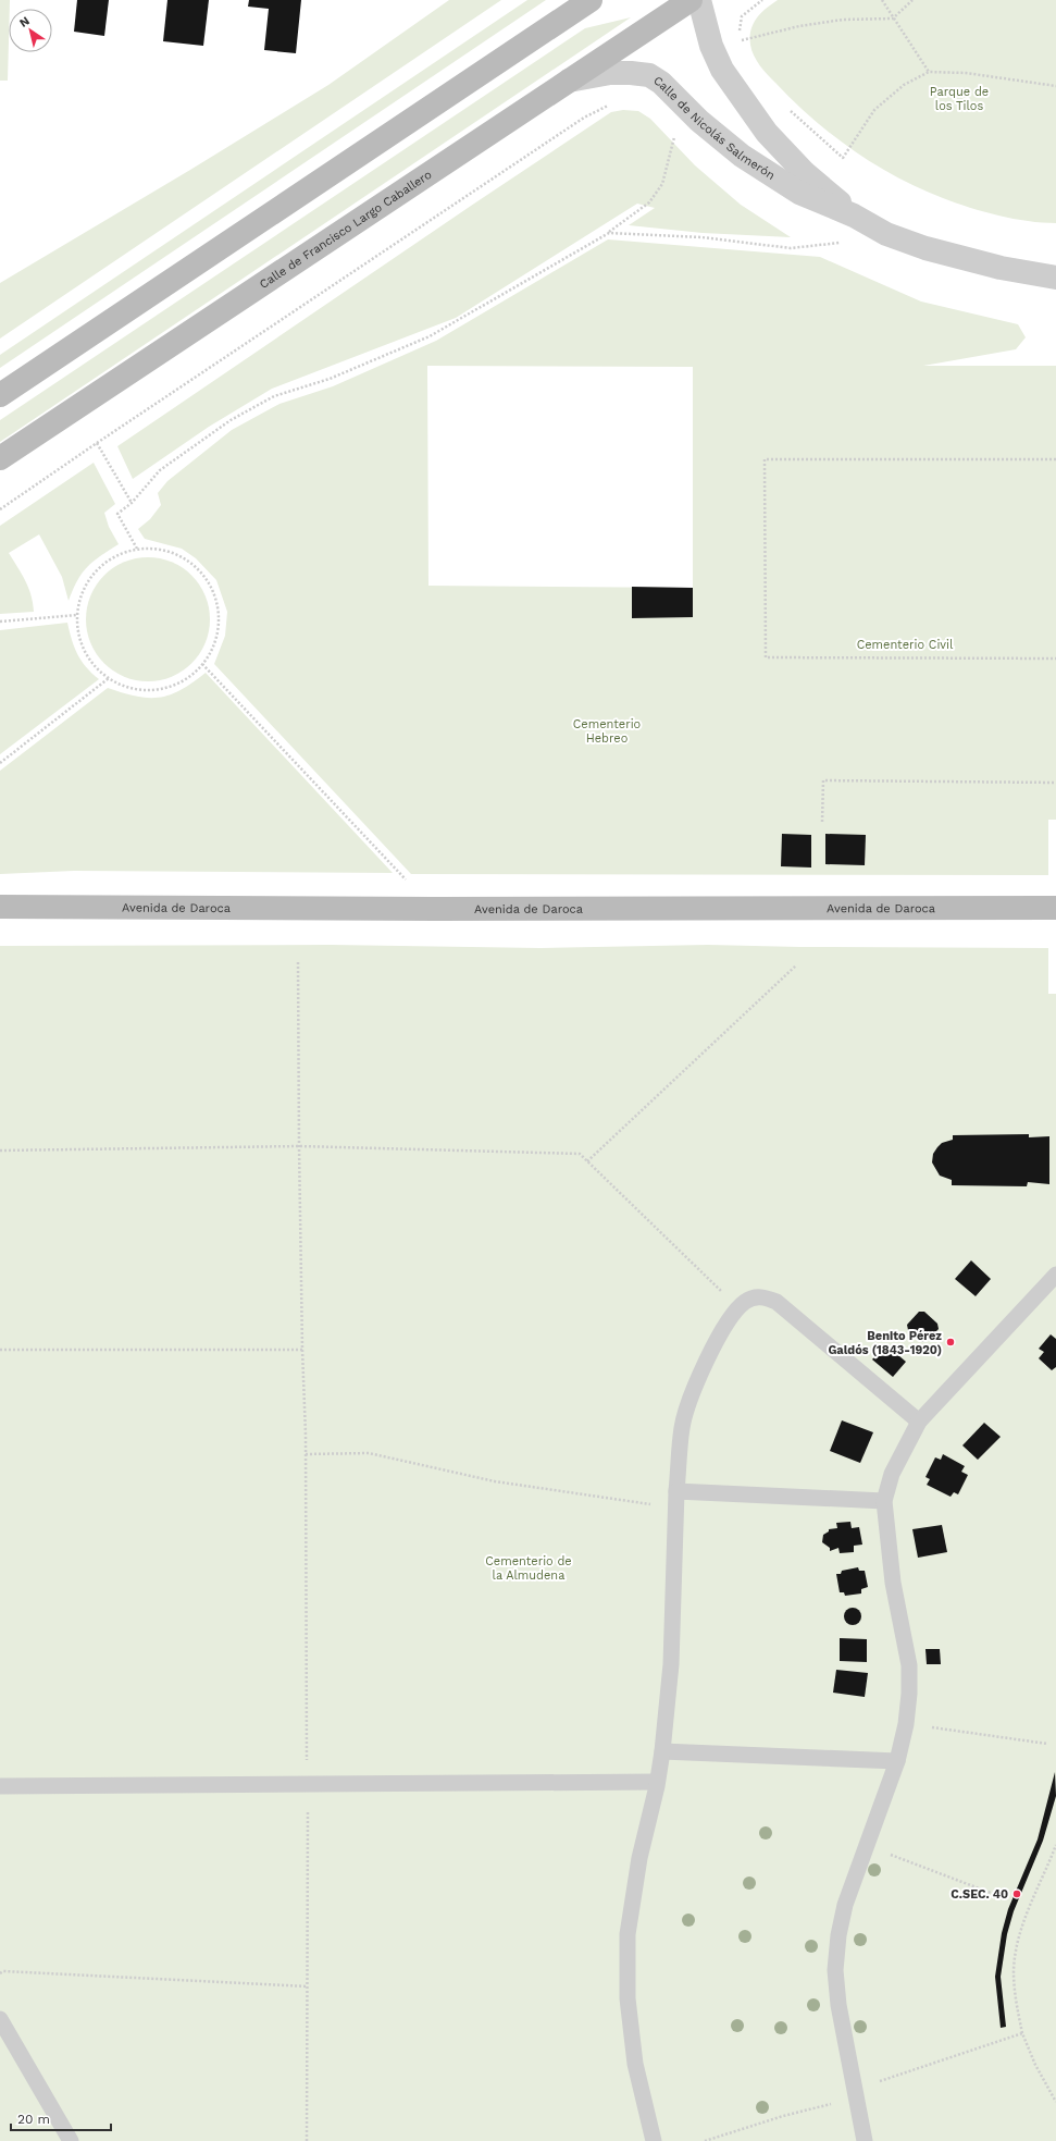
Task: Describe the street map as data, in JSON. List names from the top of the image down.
{
  "streets": {
    "main road": ["Calle de Francisco Largo Caballero", "Avenida de Daroca"],
    "street": ["Calle de Nicolás Salmerón"]
  },
  "crossings": [
    ["Calle de Nicolás Salmerón", "Calle de Francisco Largo Caballero"]
  ],
  "parks": [
    "Parque de los Tilos",
    "Cementerio Civil",
    "Cementerio Hebreo",
    "Cementerio de la Almudena"
  ],
  "places": ["Benito Pérez Galdós (1843-1920)", "C.SEC. 40"],
  "scale_bar": "20 m",
  "north": "top left"
}
